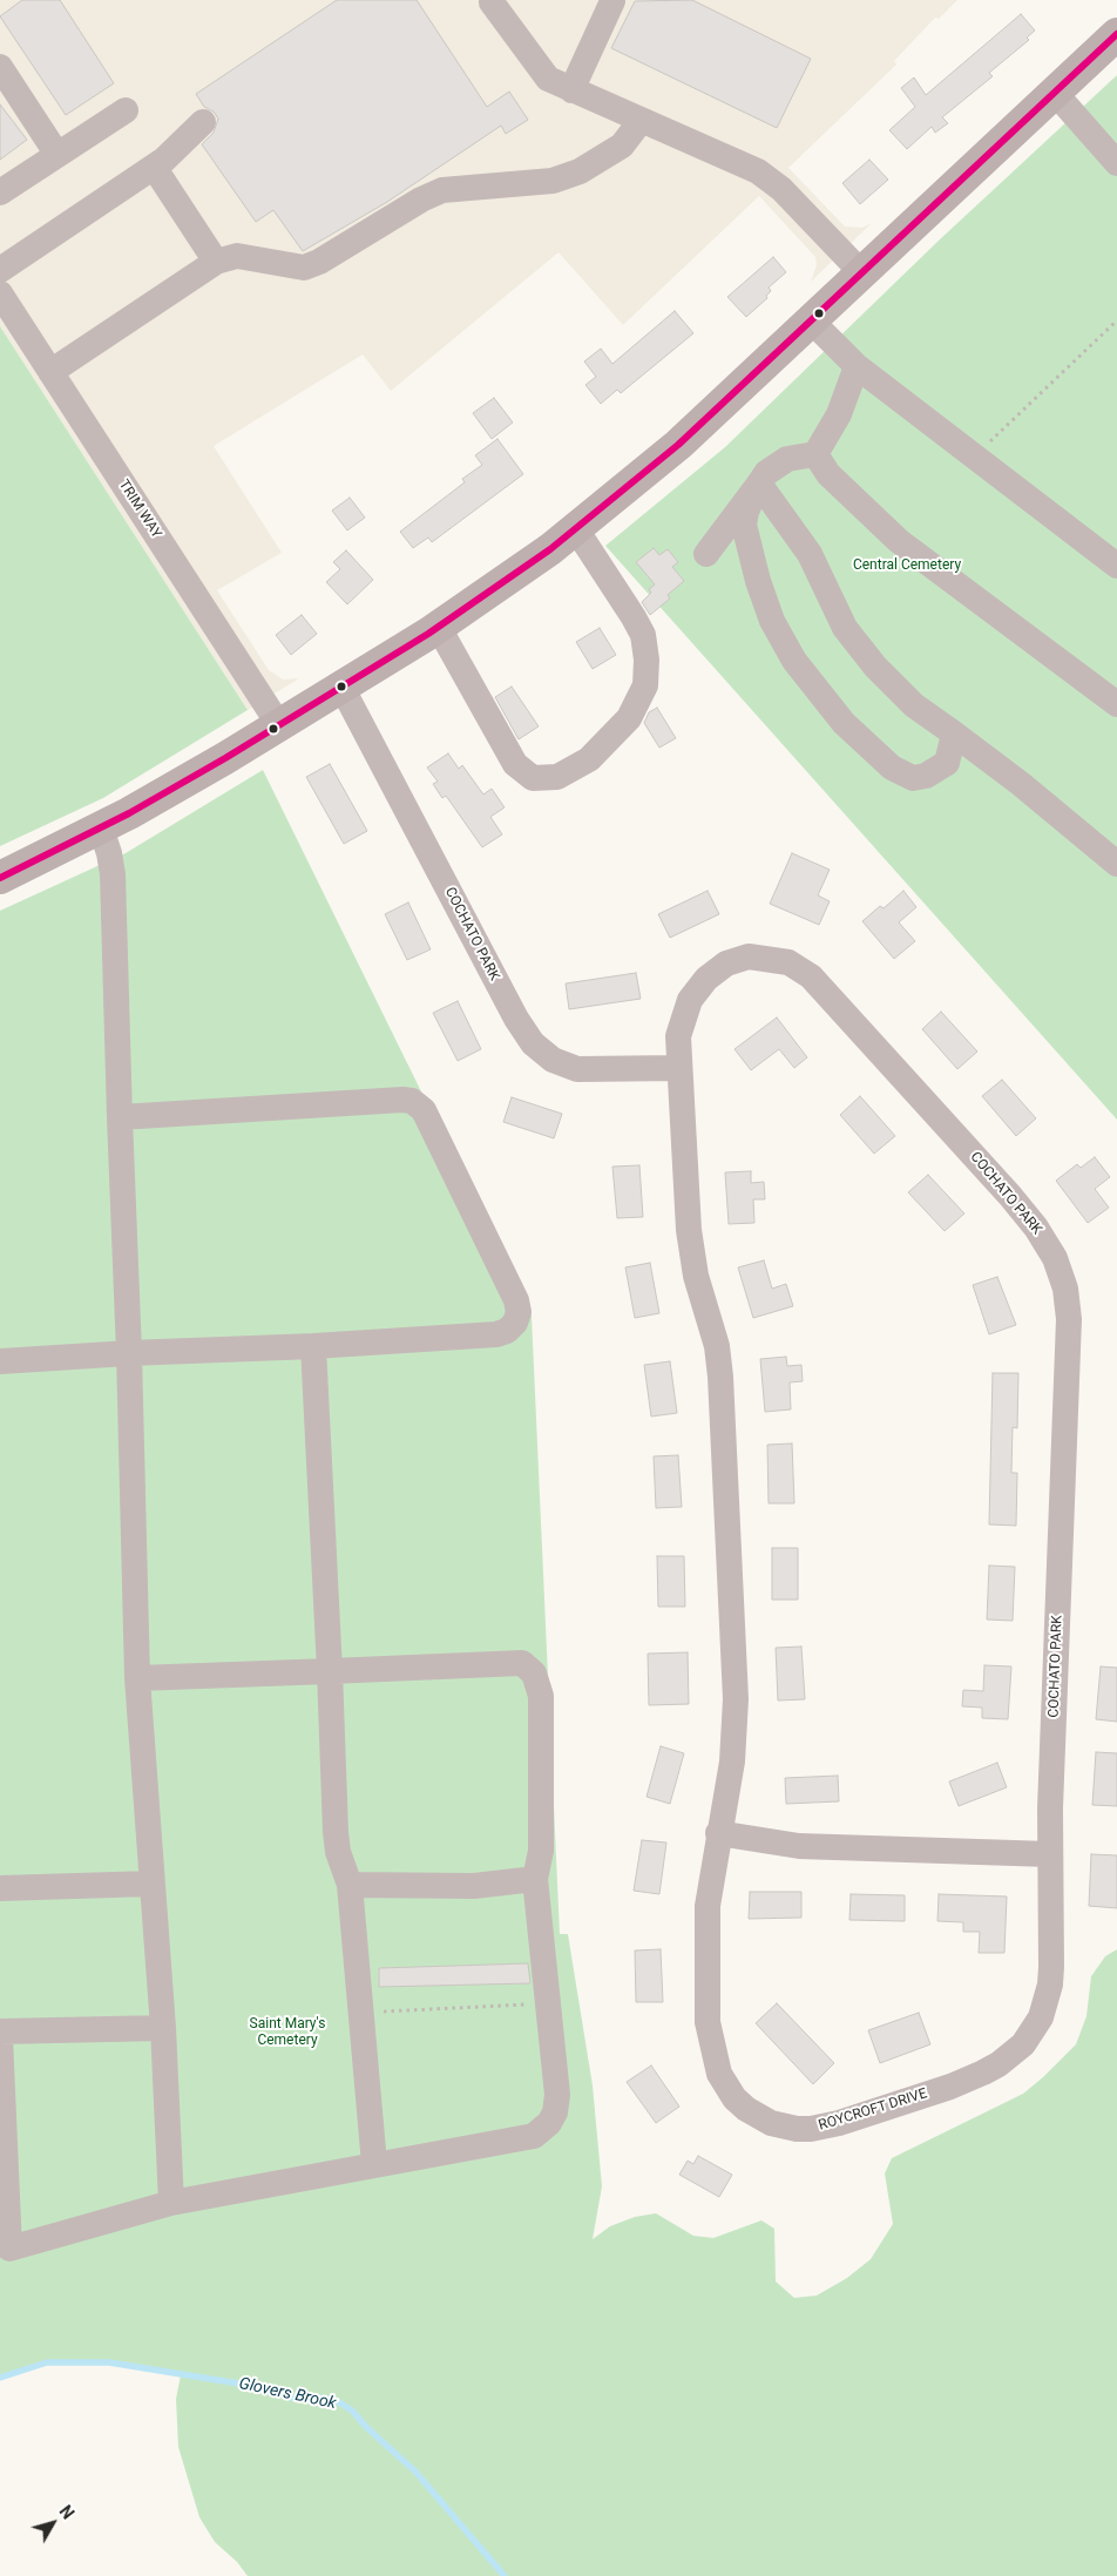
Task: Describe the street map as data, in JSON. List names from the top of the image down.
{
  "streets": {
    "street": ["TRIM WAY", "COCHATO PARK", "ROYCROFT DRIVE"]
  },
  "crossings": [
    ["COCHATO PARK", "ROYCROFT DRIVE"]
  ],
  "water": ["Glovers Brook"],
  "parks": ["Central Cemetery", "Saint Mary's Cemetery"],
  "north": "top right"
}
